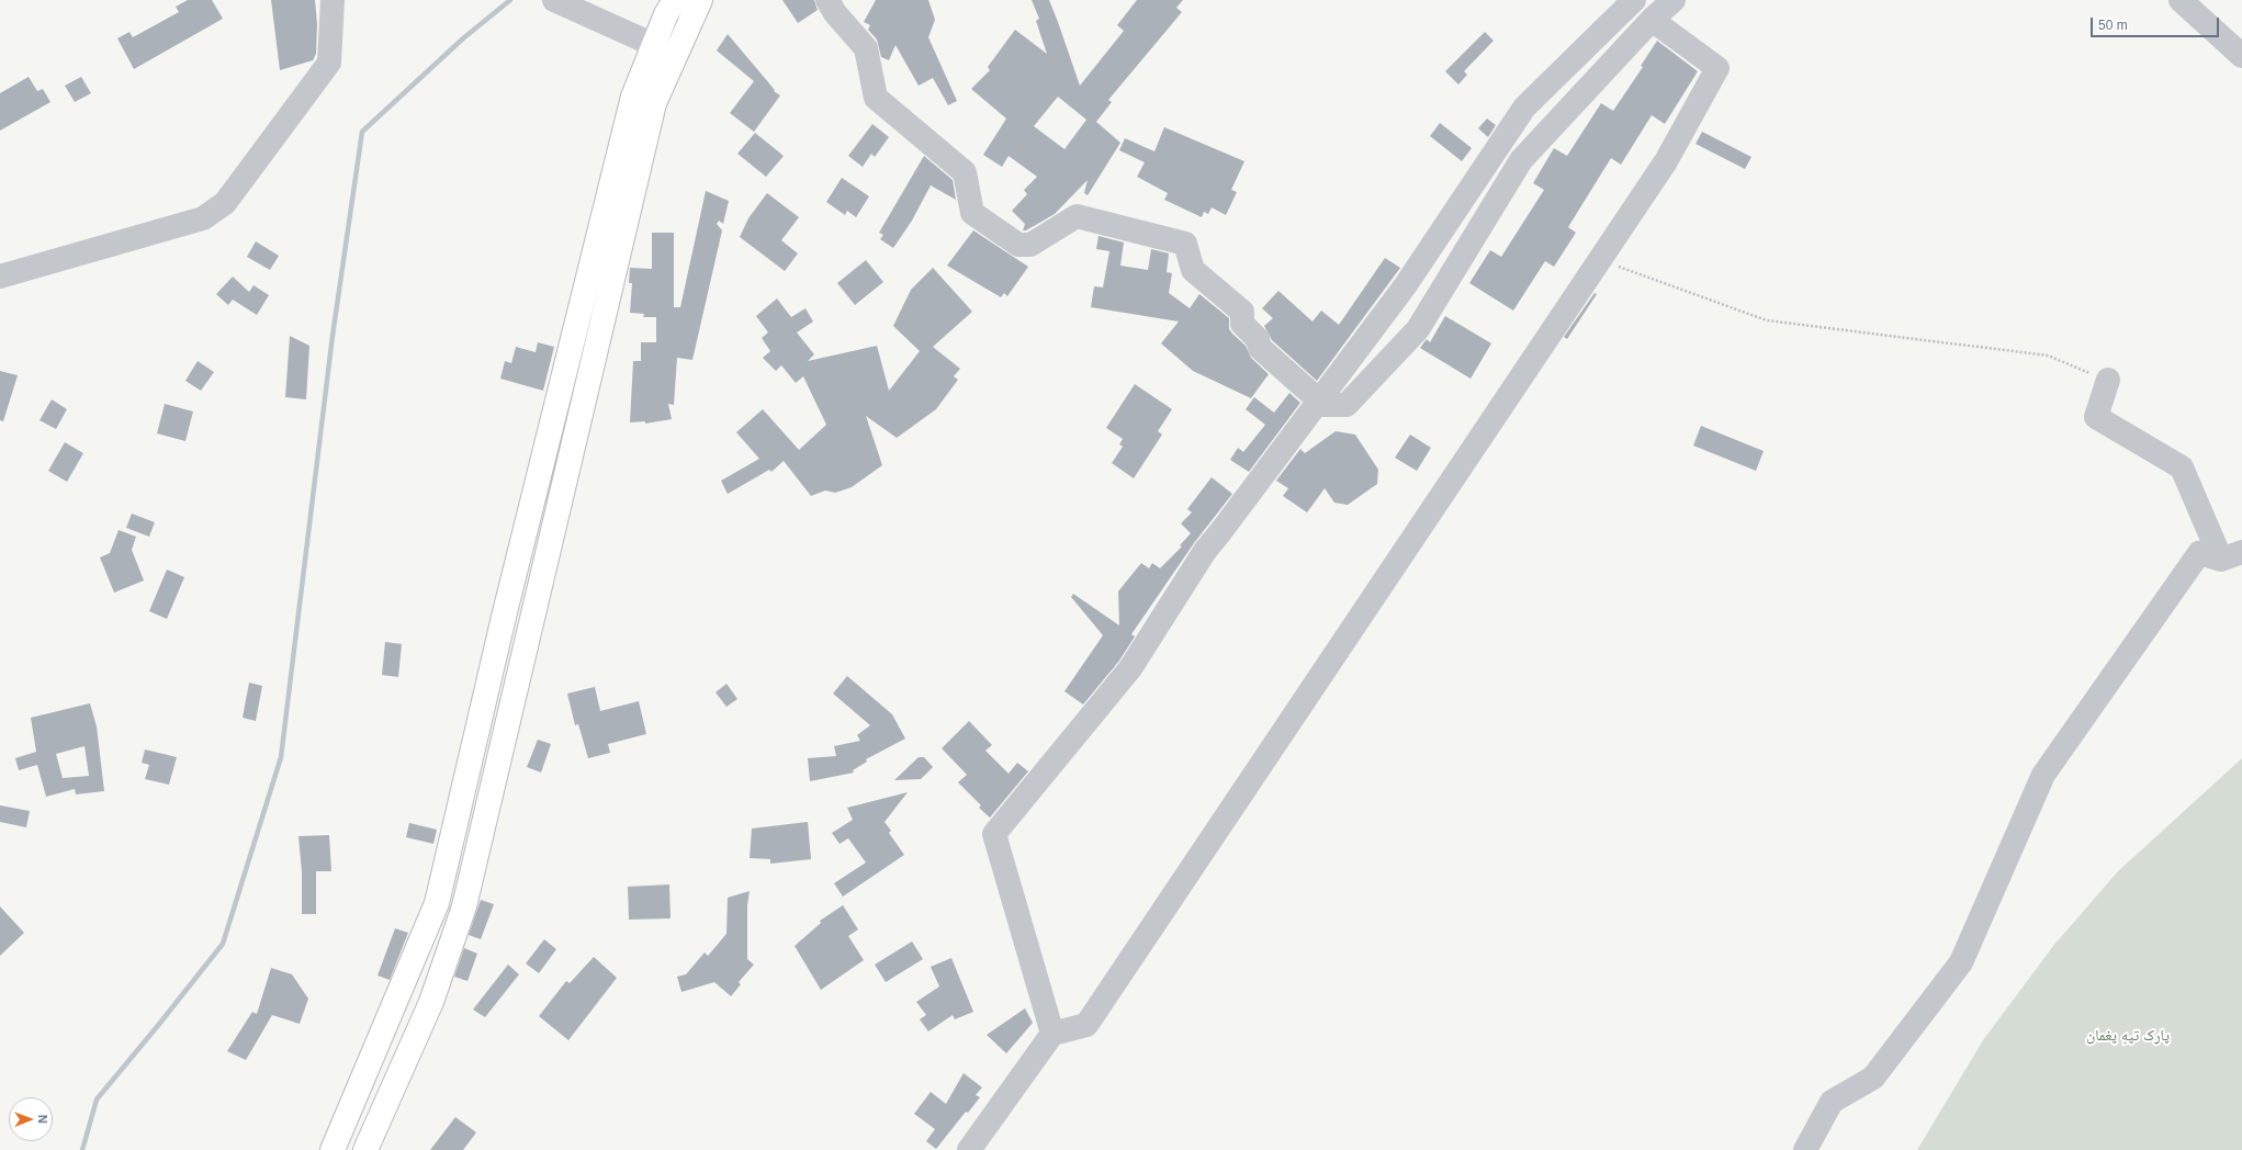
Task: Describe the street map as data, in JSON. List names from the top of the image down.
{
  "parks": ["پارک تپهِ پغمان"],
  "scale_bar": "50 m",
  "north": "right"
}
